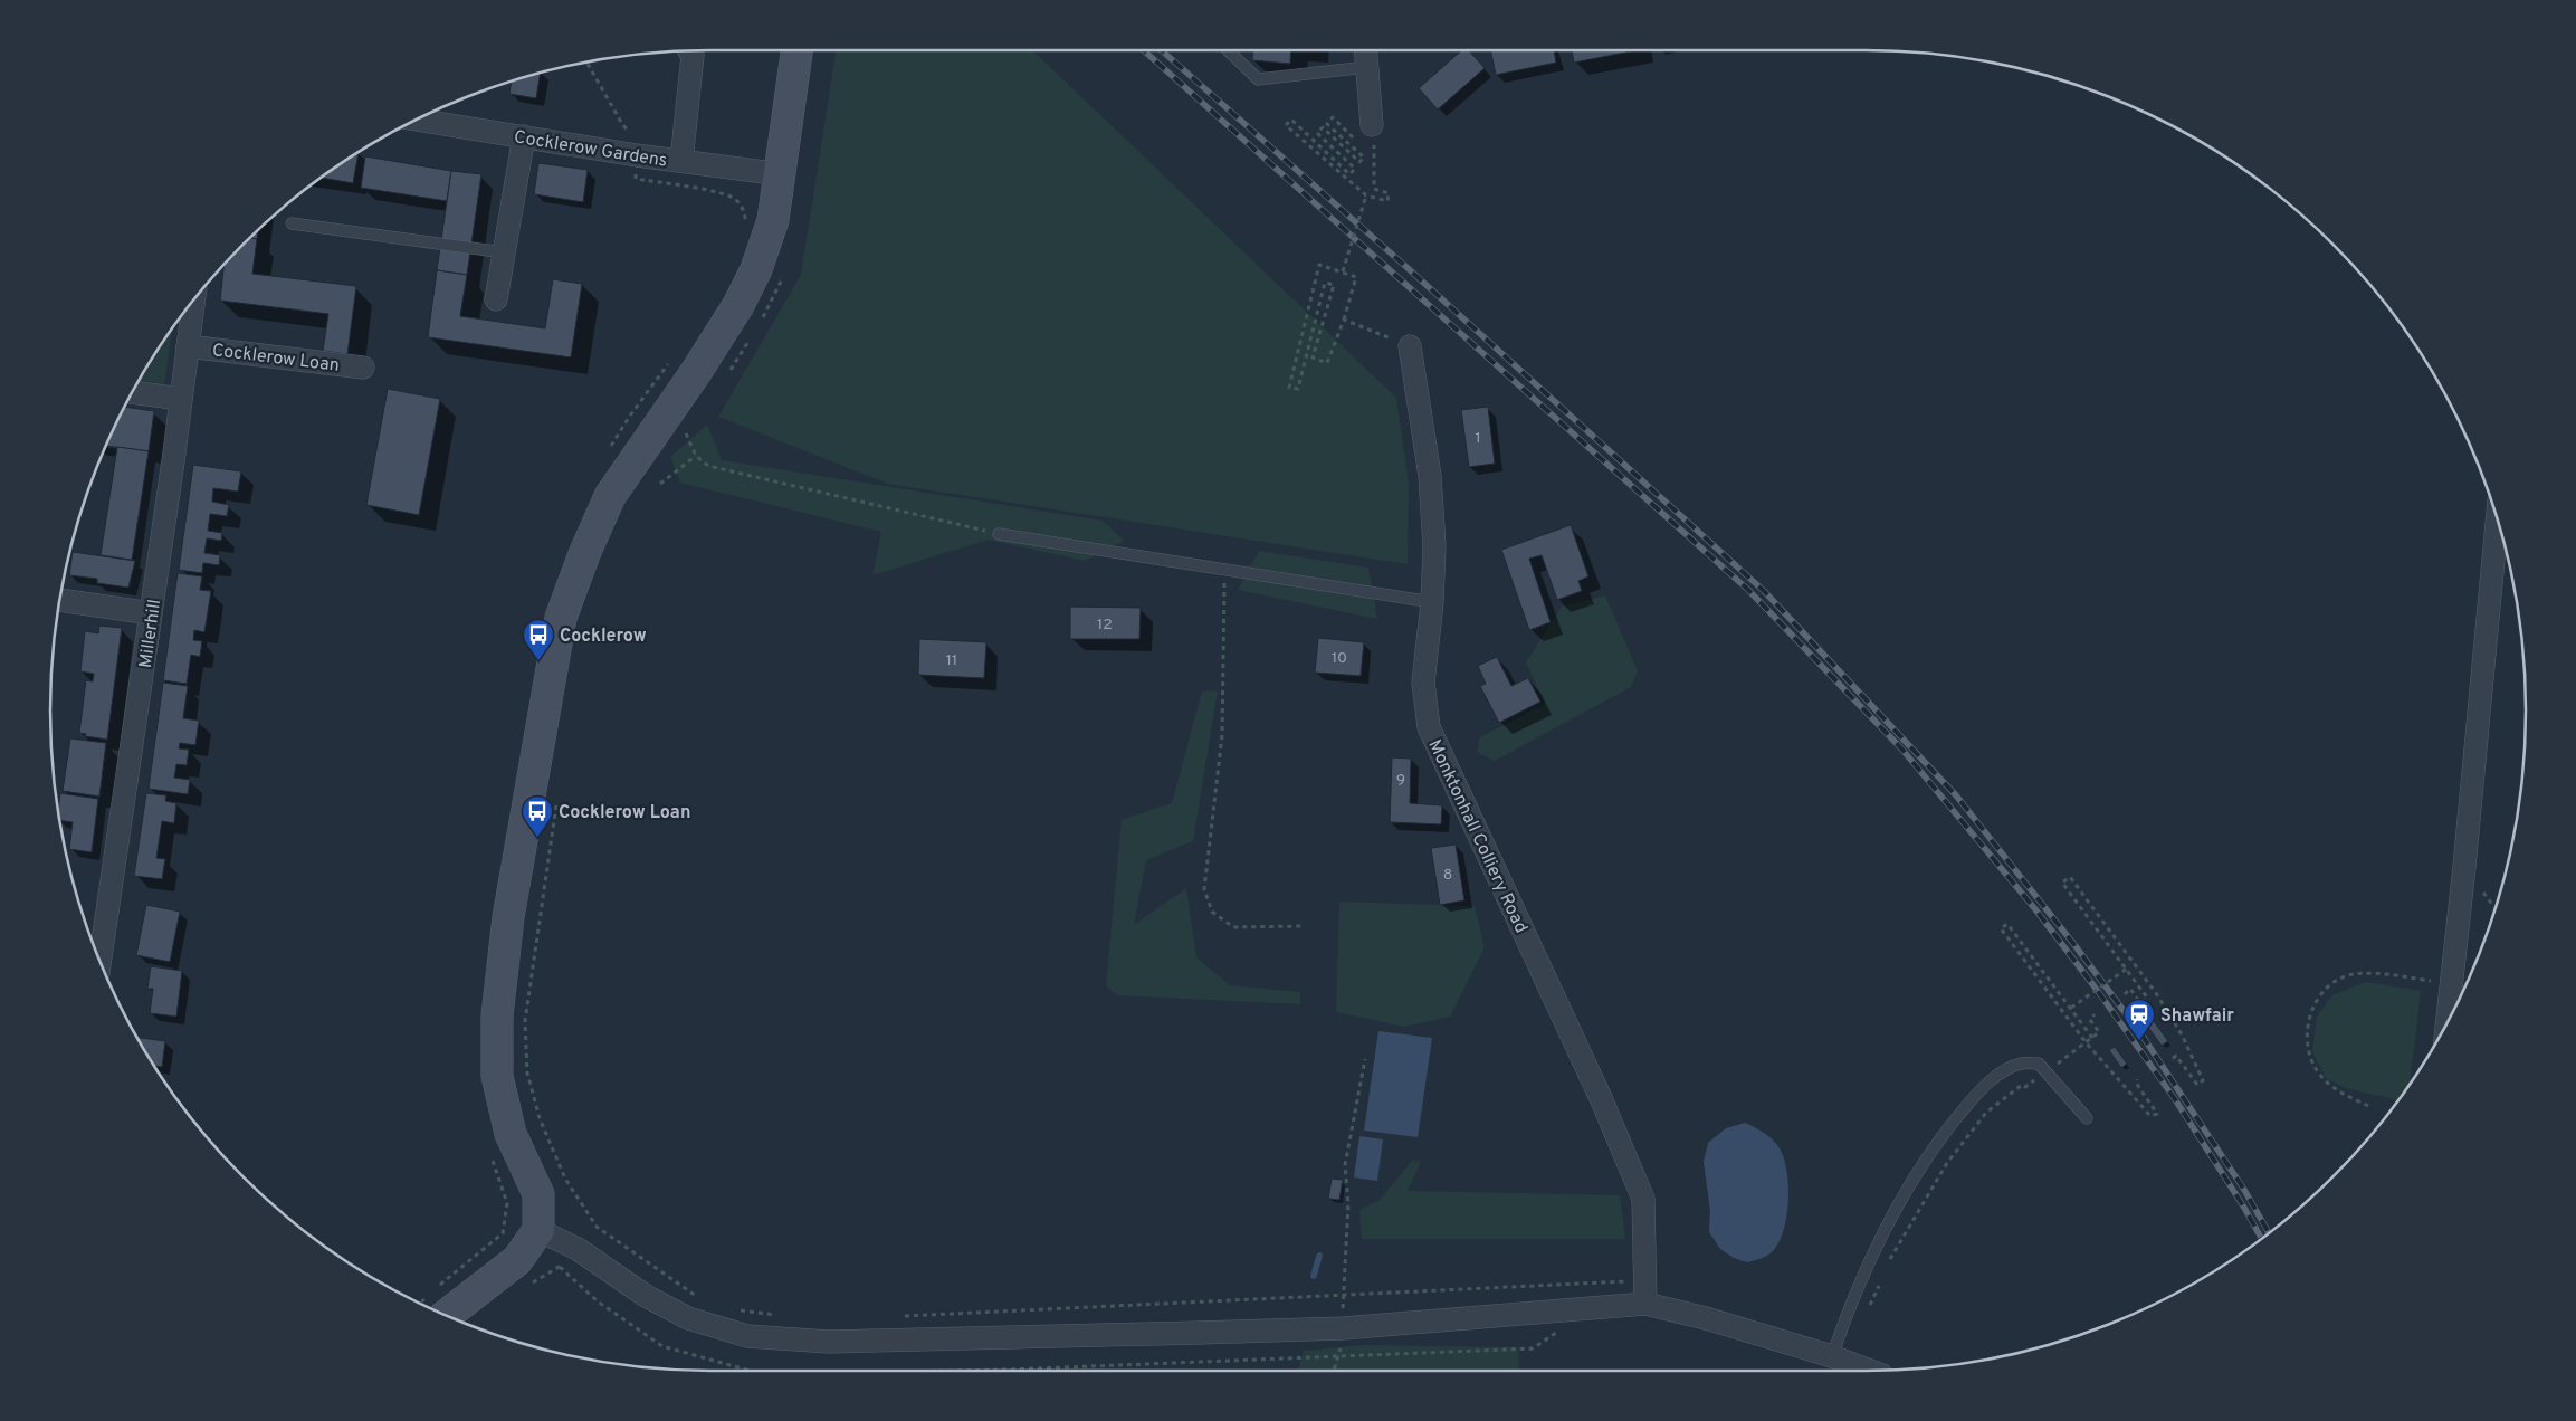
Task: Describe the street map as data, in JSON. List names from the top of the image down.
{
  "streets": {
    "street": [
      "Cocklerow Gardens",
      "Cocklerow Loan",
      "Millerhill",
      "Monktonhall Colliery Road"
    ]
  },
  "crossings": [
    ["Cocklerow Loan", "Millerhill"]
  ],
  "places": {
    "bus stop": ["Cocklerow", "Cocklerow Loan"],
    "station": ["Shawfair"]
  },
  "house_numbers": [
    "1",
    "12",
    "10",
    "11",
    "9",
    "8"
  ]
}
